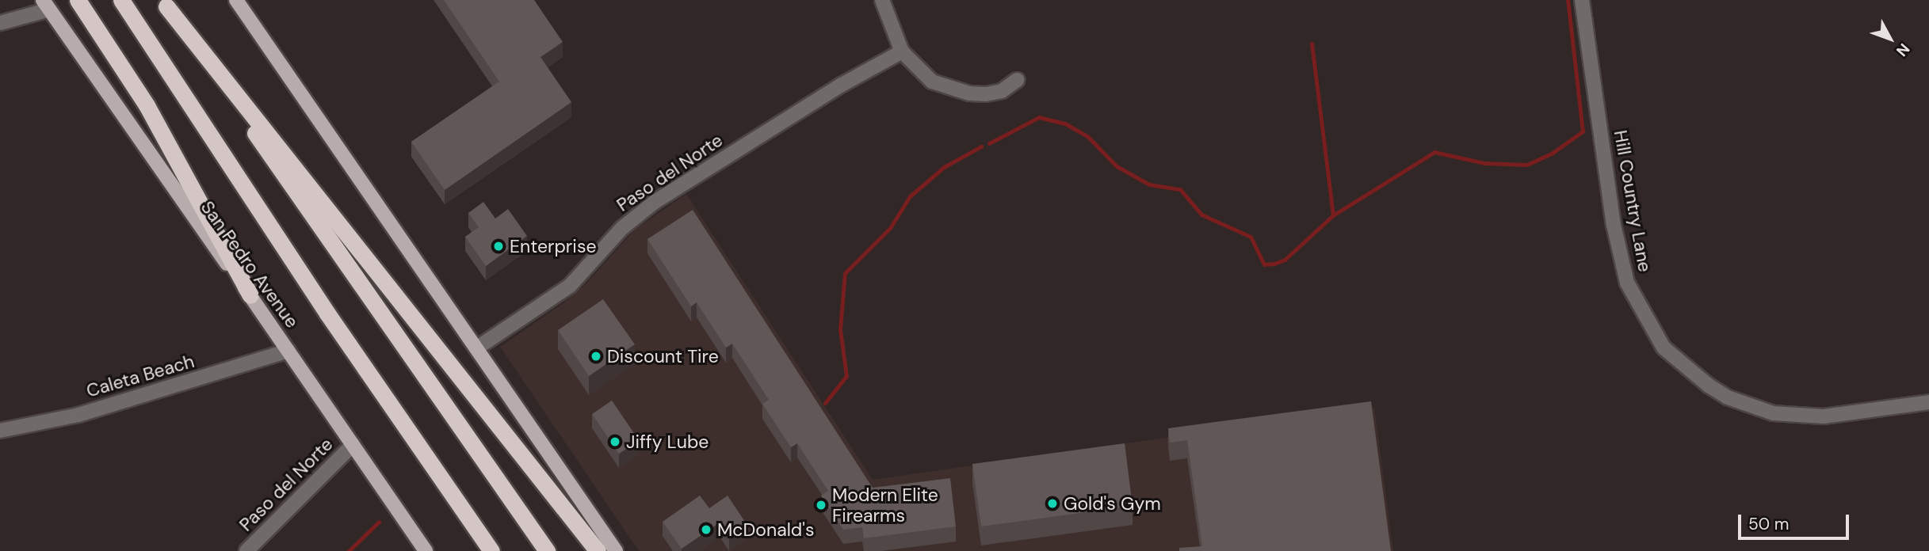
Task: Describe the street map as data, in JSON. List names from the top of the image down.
{
  "streets": {
    "main road": ["San Pedro Avenue"],
    "street": ["Paso del Norte", "Hill Country Lane", "Caleta Beach"]
  },
  "crossings": [
    ["Paso del Norte", "San Pedro Avenue"],
    ["San Pedro Avenue", "Caleta Beach"]
  ],
  "places": [
    "Enterprise",
    "Discount Tire",
    "Jiffy Lube",
    "Gold's Gym",
    "Modern Elite Firearms",
    "McDonald's"
  ],
  "scale_bar": "50 m",
  "north": "bottom right"
}
